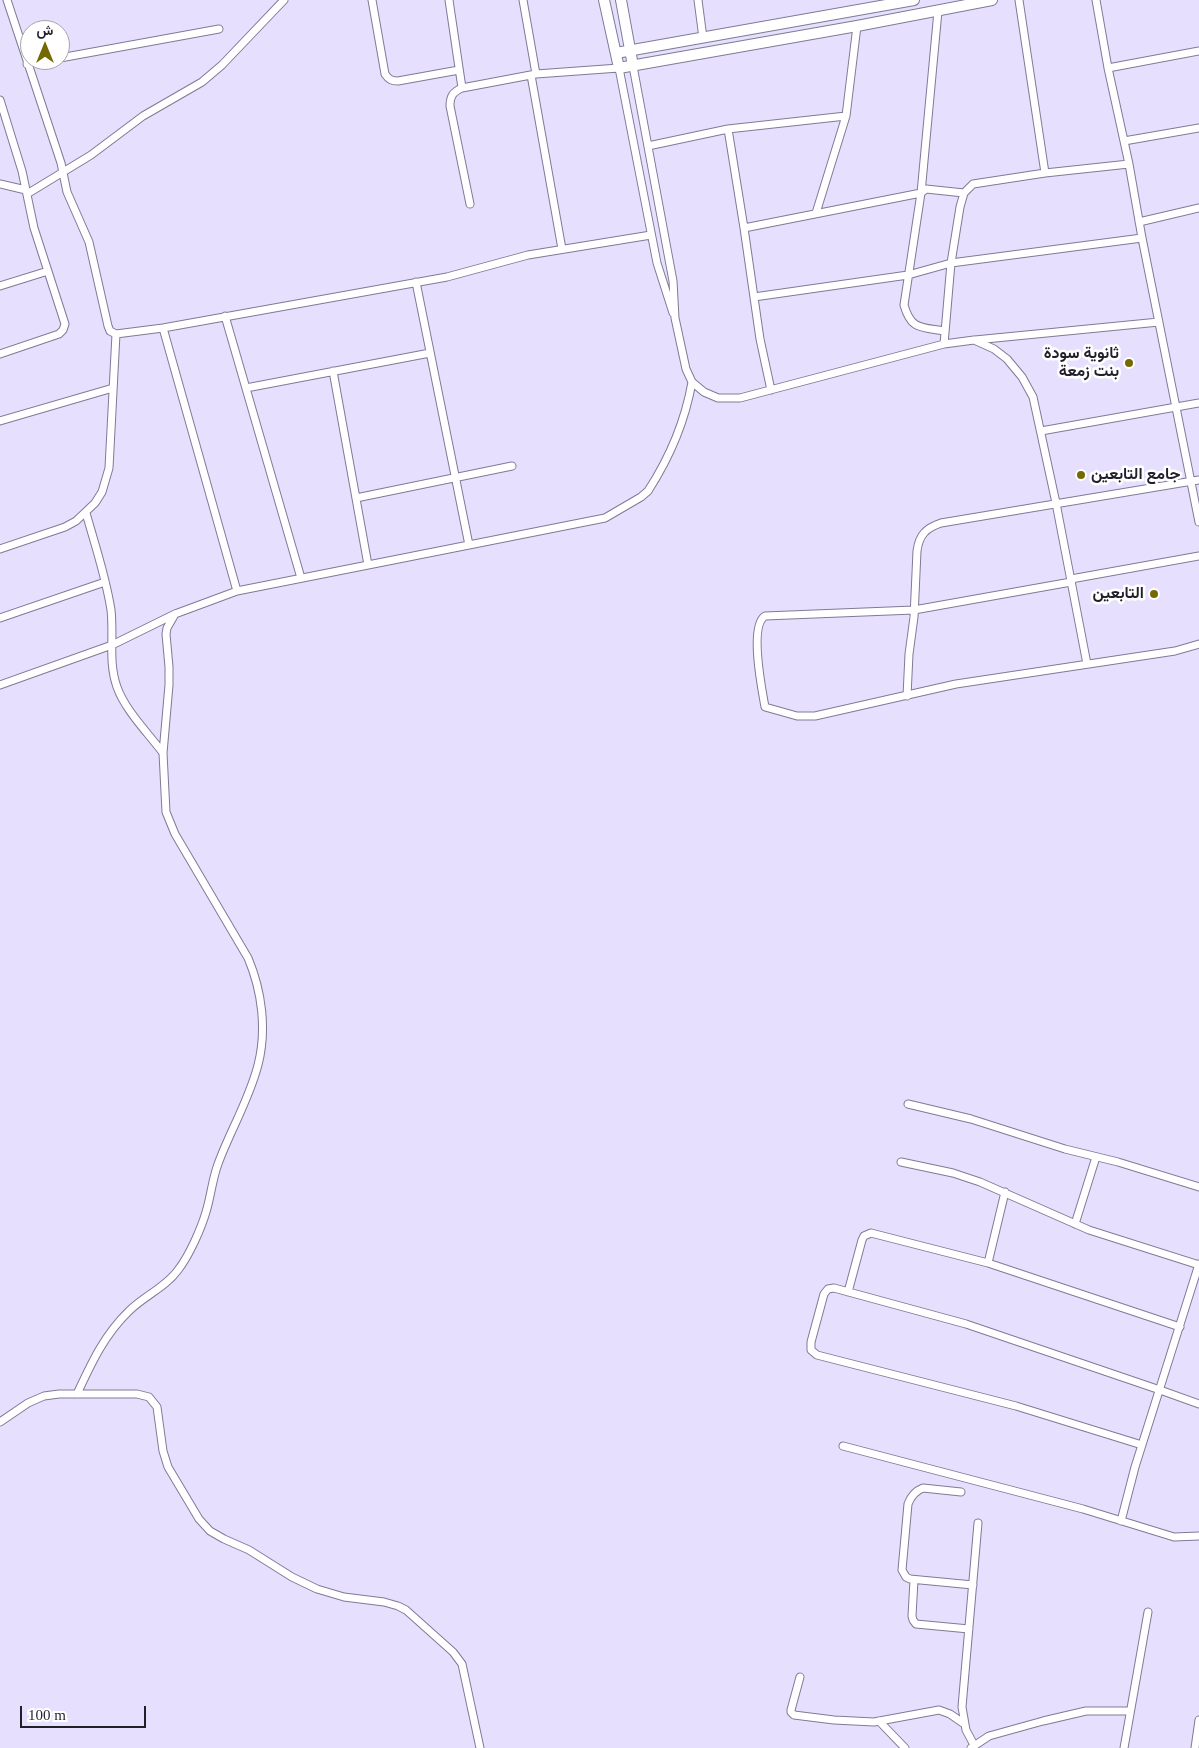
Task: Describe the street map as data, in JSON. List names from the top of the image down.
{
  "places": ["ثانوية سودة بنت زمعة", "جامع التابعين", "التابعين"],
  "scale_bar": "100 m",
  "north": "top"
}
